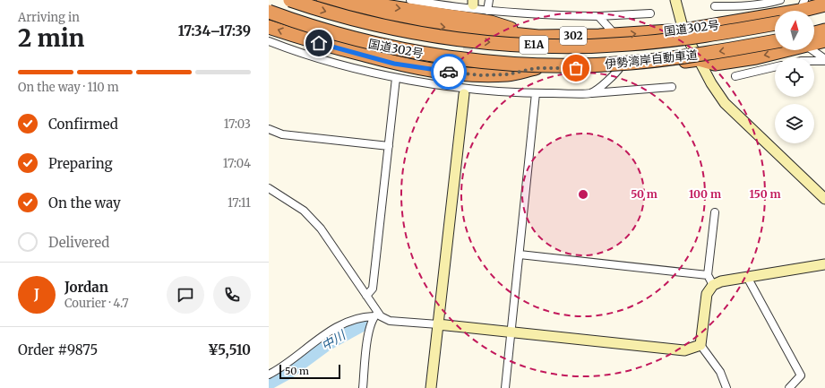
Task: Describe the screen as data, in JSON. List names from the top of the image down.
{
  "streets": {
    "highway": [
      "国道302号",
      "302",
      "E1A",
      "伊勢湾岸自動車道"
    ]
  },
  "crossings": [
    ["国道302号", "伊勢湾岸自動車道"]
  ],
  "water": ["中川"],
  "scale_bar": "50 m",
  "north": "top",
  "page": {
    "heading": ["2 min", "Arriving in", "17:34–17:39"],
    "panel": [
      "Jordan",
      "Courier · 4.7",
      "Order #9875",
      "¥5,510"
    ],
    "bar": "On the way · 110 m",
    "list": [
      ["Confirmed", "17:03"],
      ["Preparing", "17:04"],
      ["On the way", "17:11"],
      "Delivered"
    ],
    "round": "J",
    "scale": "50 m"
  },
  "rings": ["50 m", "100 m", "150 m"]
}
